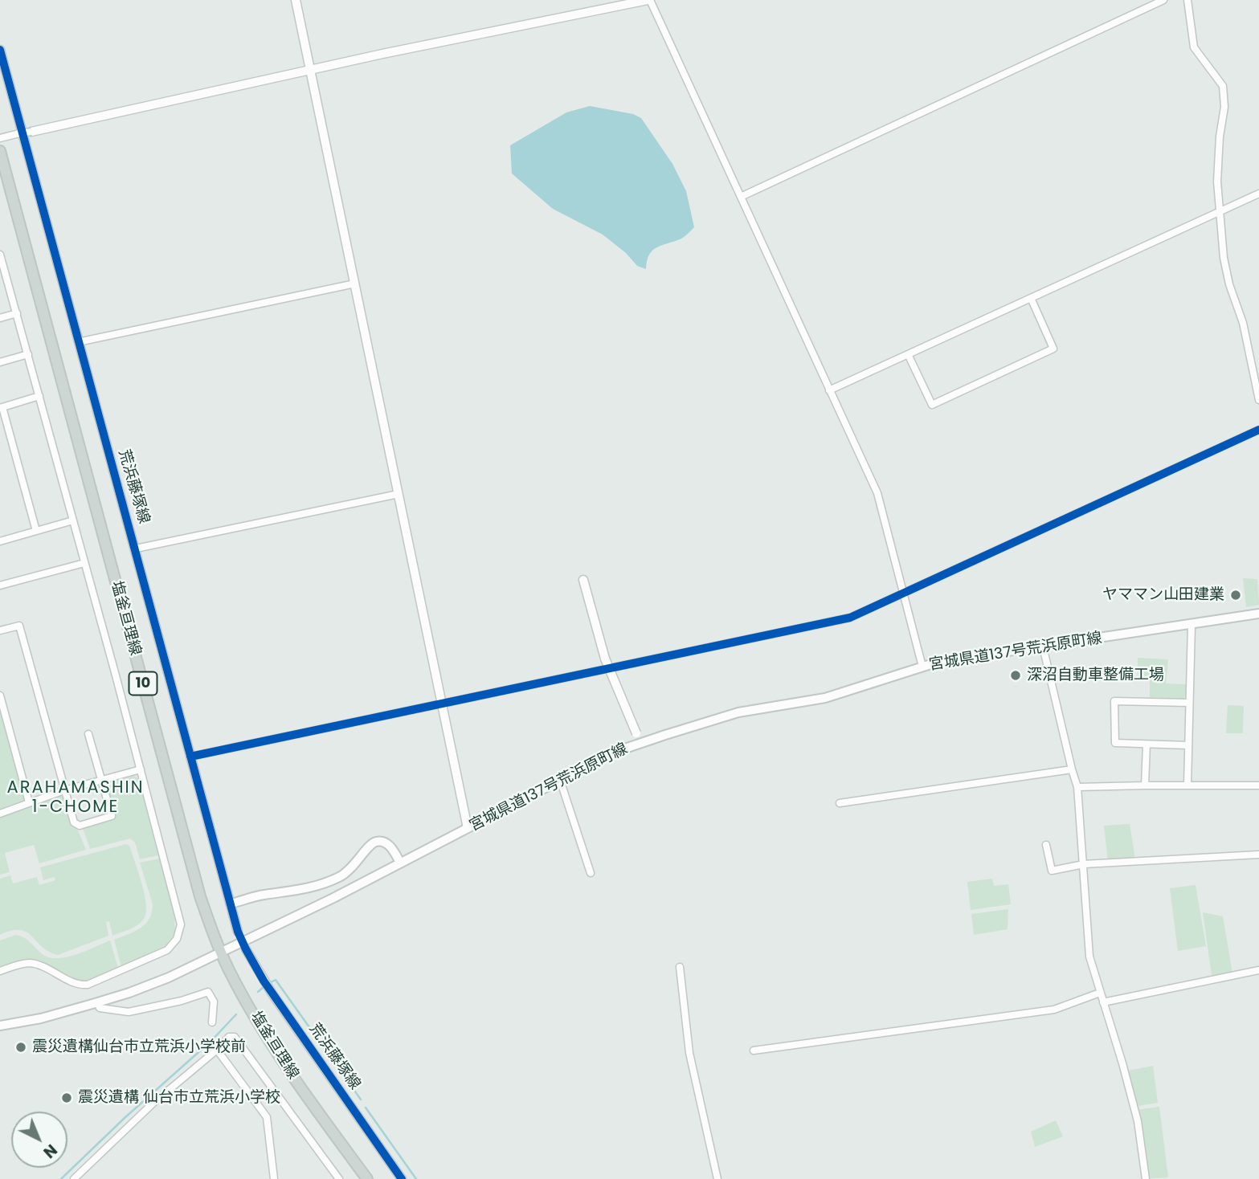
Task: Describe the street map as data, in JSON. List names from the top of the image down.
{
  "streets": {
    "main road": ["塩釜亘理線", "宮城県道137号荒浜原町線", "10"],
    "street": ["荒浜藤塚線"]
  },
  "crossings": [
    ["塩釜亘理線", "宮城県道137号荒浜原町線"]
  ],
  "districts": ["ARAHAMASHIN 1-CHOME"],
  "places": [
    "ヤママン山田建業",
    "深沼自動車整備工場",
    "震災遺構仙台市立荒浜小学校前",
    "震災遺構 仙台市立荒浜小学校"
  ],
  "north": "bottom right"
}
